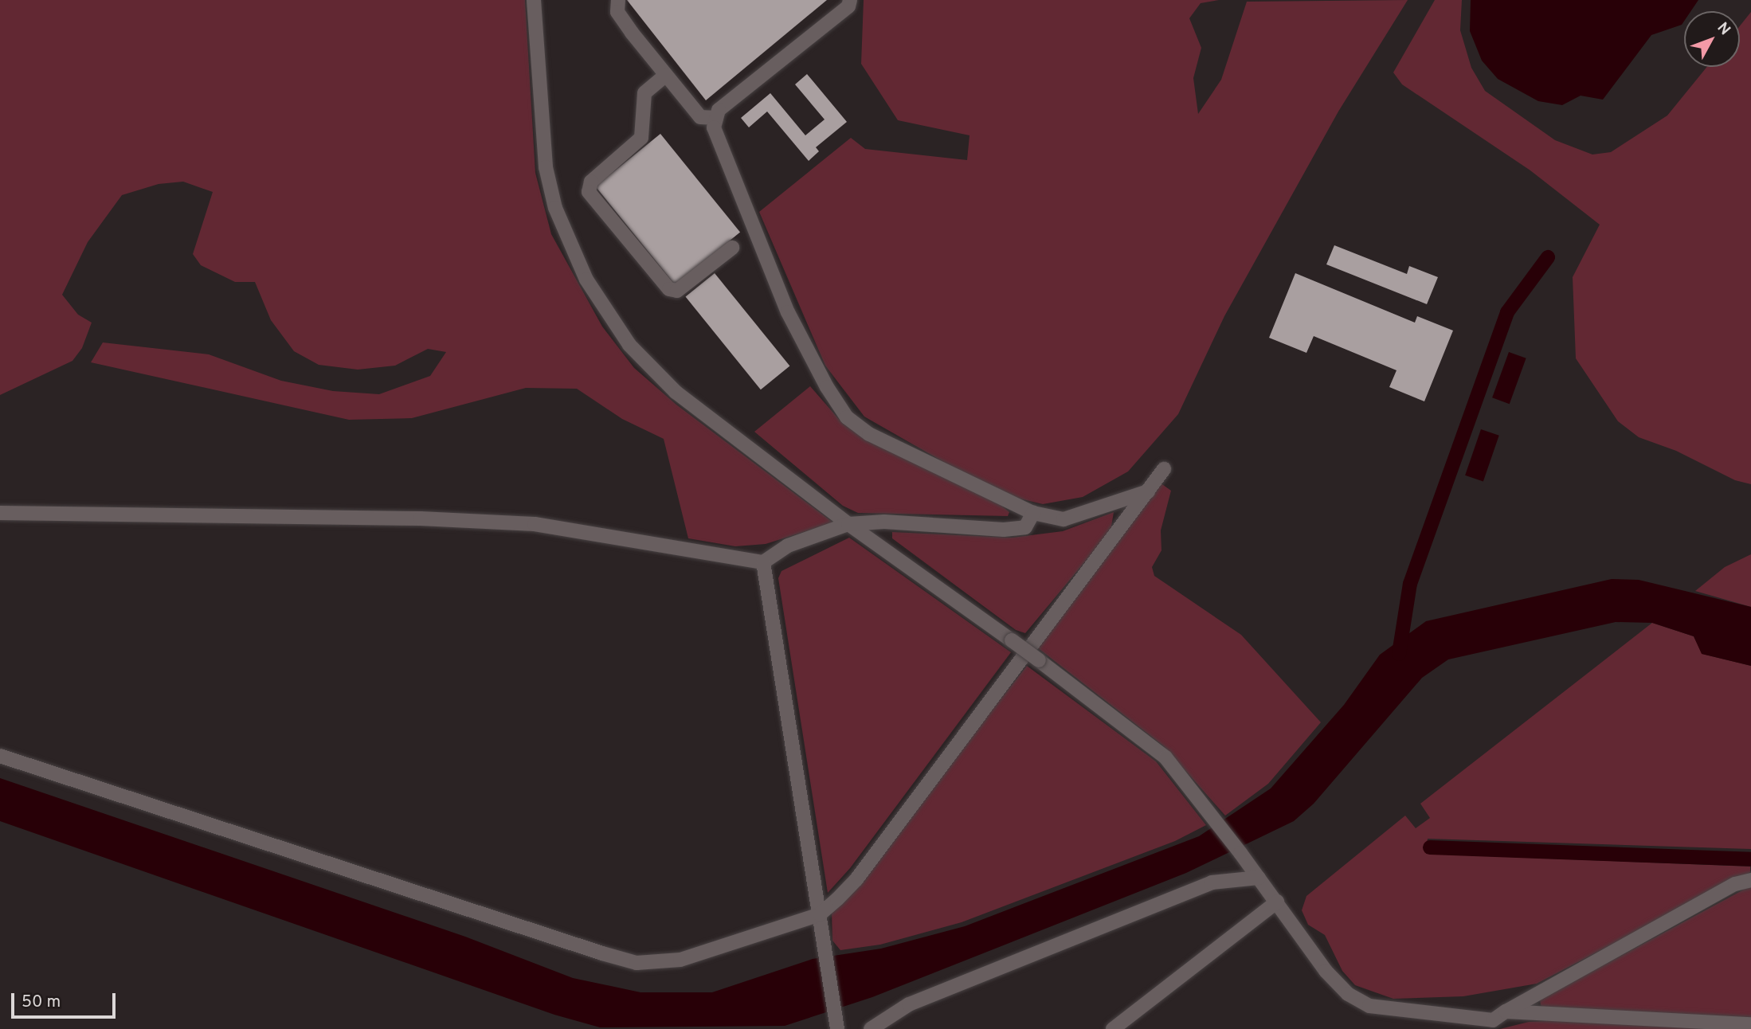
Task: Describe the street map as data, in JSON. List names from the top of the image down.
{
  "scale_bar": "50 m",
  "north": "top right"
}
